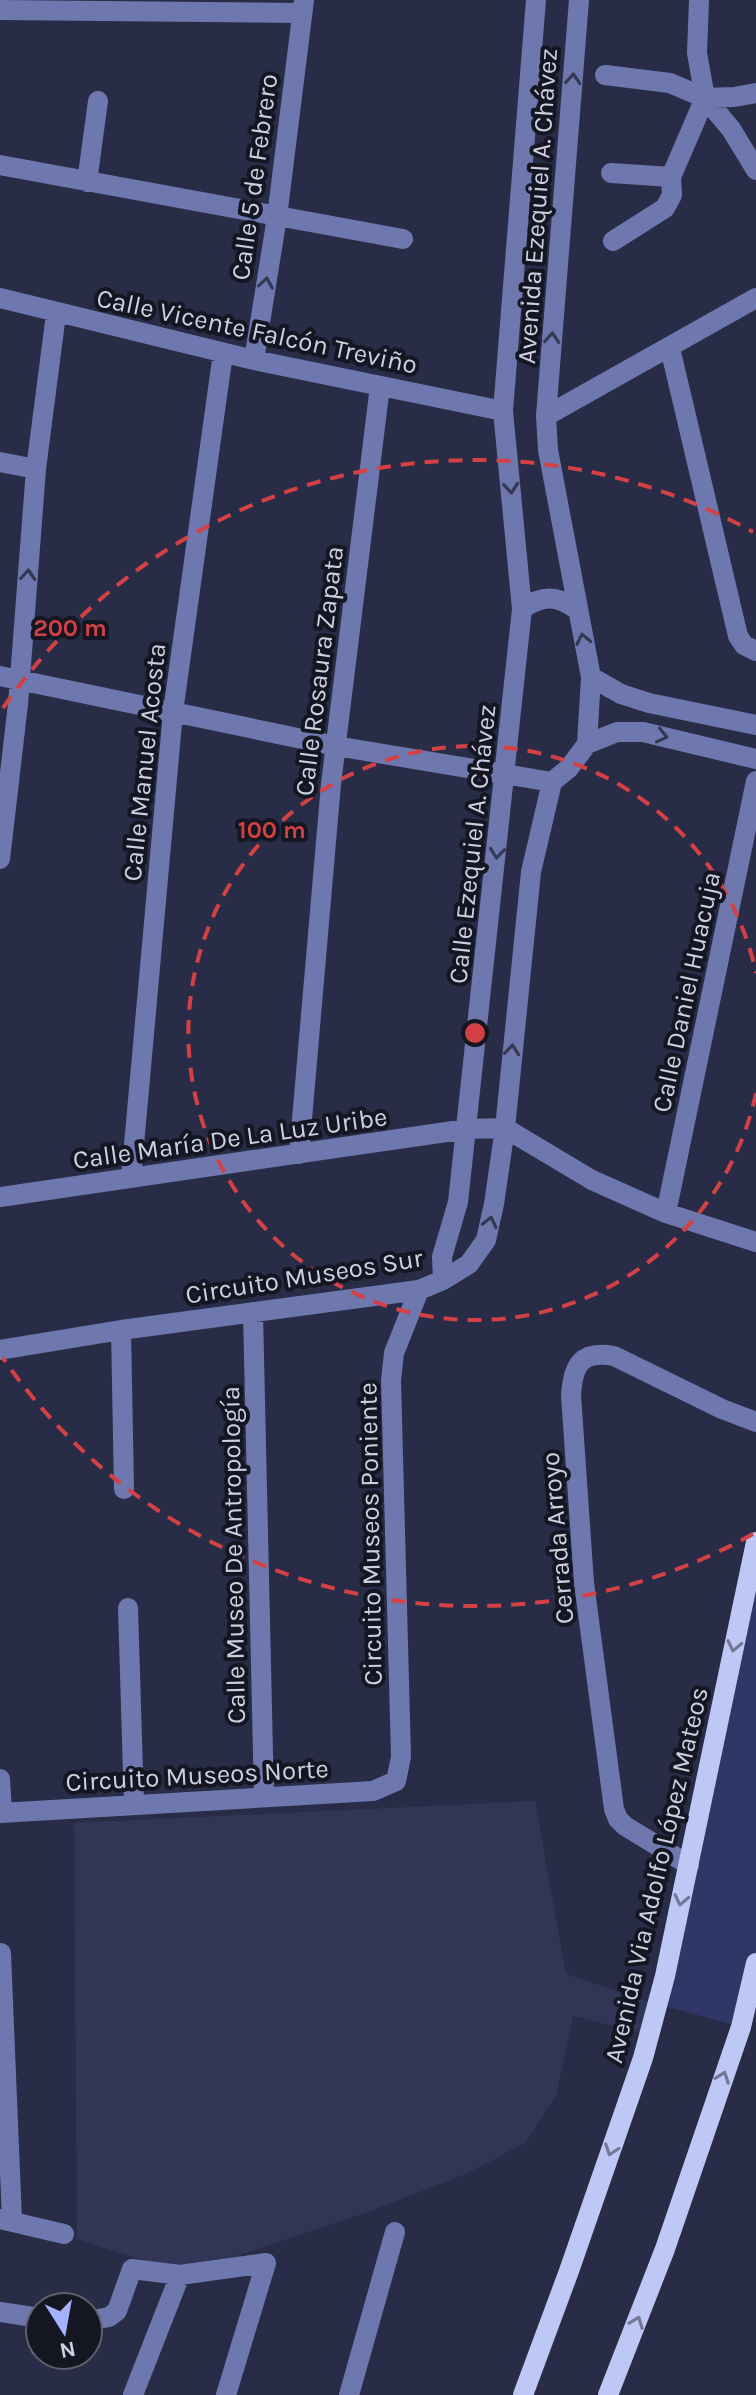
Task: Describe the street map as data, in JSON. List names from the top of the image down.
{
  "streets": {
    "main road": ["Avenida Via Adolfo López Mateos"],
    "street": [
      "Calle 5 de Febrero",
      "Avenida Ezequiel A. Chávez",
      "Calle Vicente Falcón Treviño",
      "Calle Rosaura Zapata",
      "Calle Manuel Acosta",
      "Calle Ezequiel A. Chávez",
      "Calle Daniel Huacuja",
      "Calle María De La Luz Uribe",
      "Circuito Museos Sur",
      "Circuito Museos Poniente",
      "Cerrada Arroyo",
      "Calle Museo De Antropología",
      "Circuito Museos Norte"
    ]
  },
  "crossings": [
    ["Calle 5 de Febrero", "Calle Vicente Falcón Treviño"],
    ["Avenida Ezequiel A. Chávez", "Calle Vicente Falcón Treviño"],
    ["Avenida Ezequiel A. Chávez", "Calle Ezequiel A. Chávez"],
    ["Calle Vicente Falcón Treviño", "Calle Rosaura Zapata"],
    ["Calle Vicente Falcón Treviño", "Calle Manuel Acosta"],
    ["Calle Vicente Falcón Treviño", "Calle Ezequiel A. Chávez"],
    ["Calle Rosaura Zapata", "Calle María De La Luz Uribe"],
    ["Calle Manuel Acosta", "Calle María De La Luz Uribe"],
    ["Calle Ezequiel A. Chávez", "Calle María De La Luz Uribe"],
    ["Calle Ezequiel A. Chávez", "Circuito Museos Sur"],
    ["Calle María De La Luz Uribe", "Circuito Museos Sur"],
    ["Circuito Museos Sur", "Circuito Museos Poniente"],
    ["Circuito Museos Sur", "Calle Museo De Antropología"],
    ["Circuito Museos Poniente", "Circuito Museos Norte"],
    ["Cerrada Arroyo", "Avenida Via Adolfo López Mateos"],
    ["Calle Museo De Antropología", "Circuito Museos Norte"]
  ],
  "one_way": ["Calle 5 de Febrero"],
  "north": "bottom",
  "rings": ["200 m", "100 m"]
}
